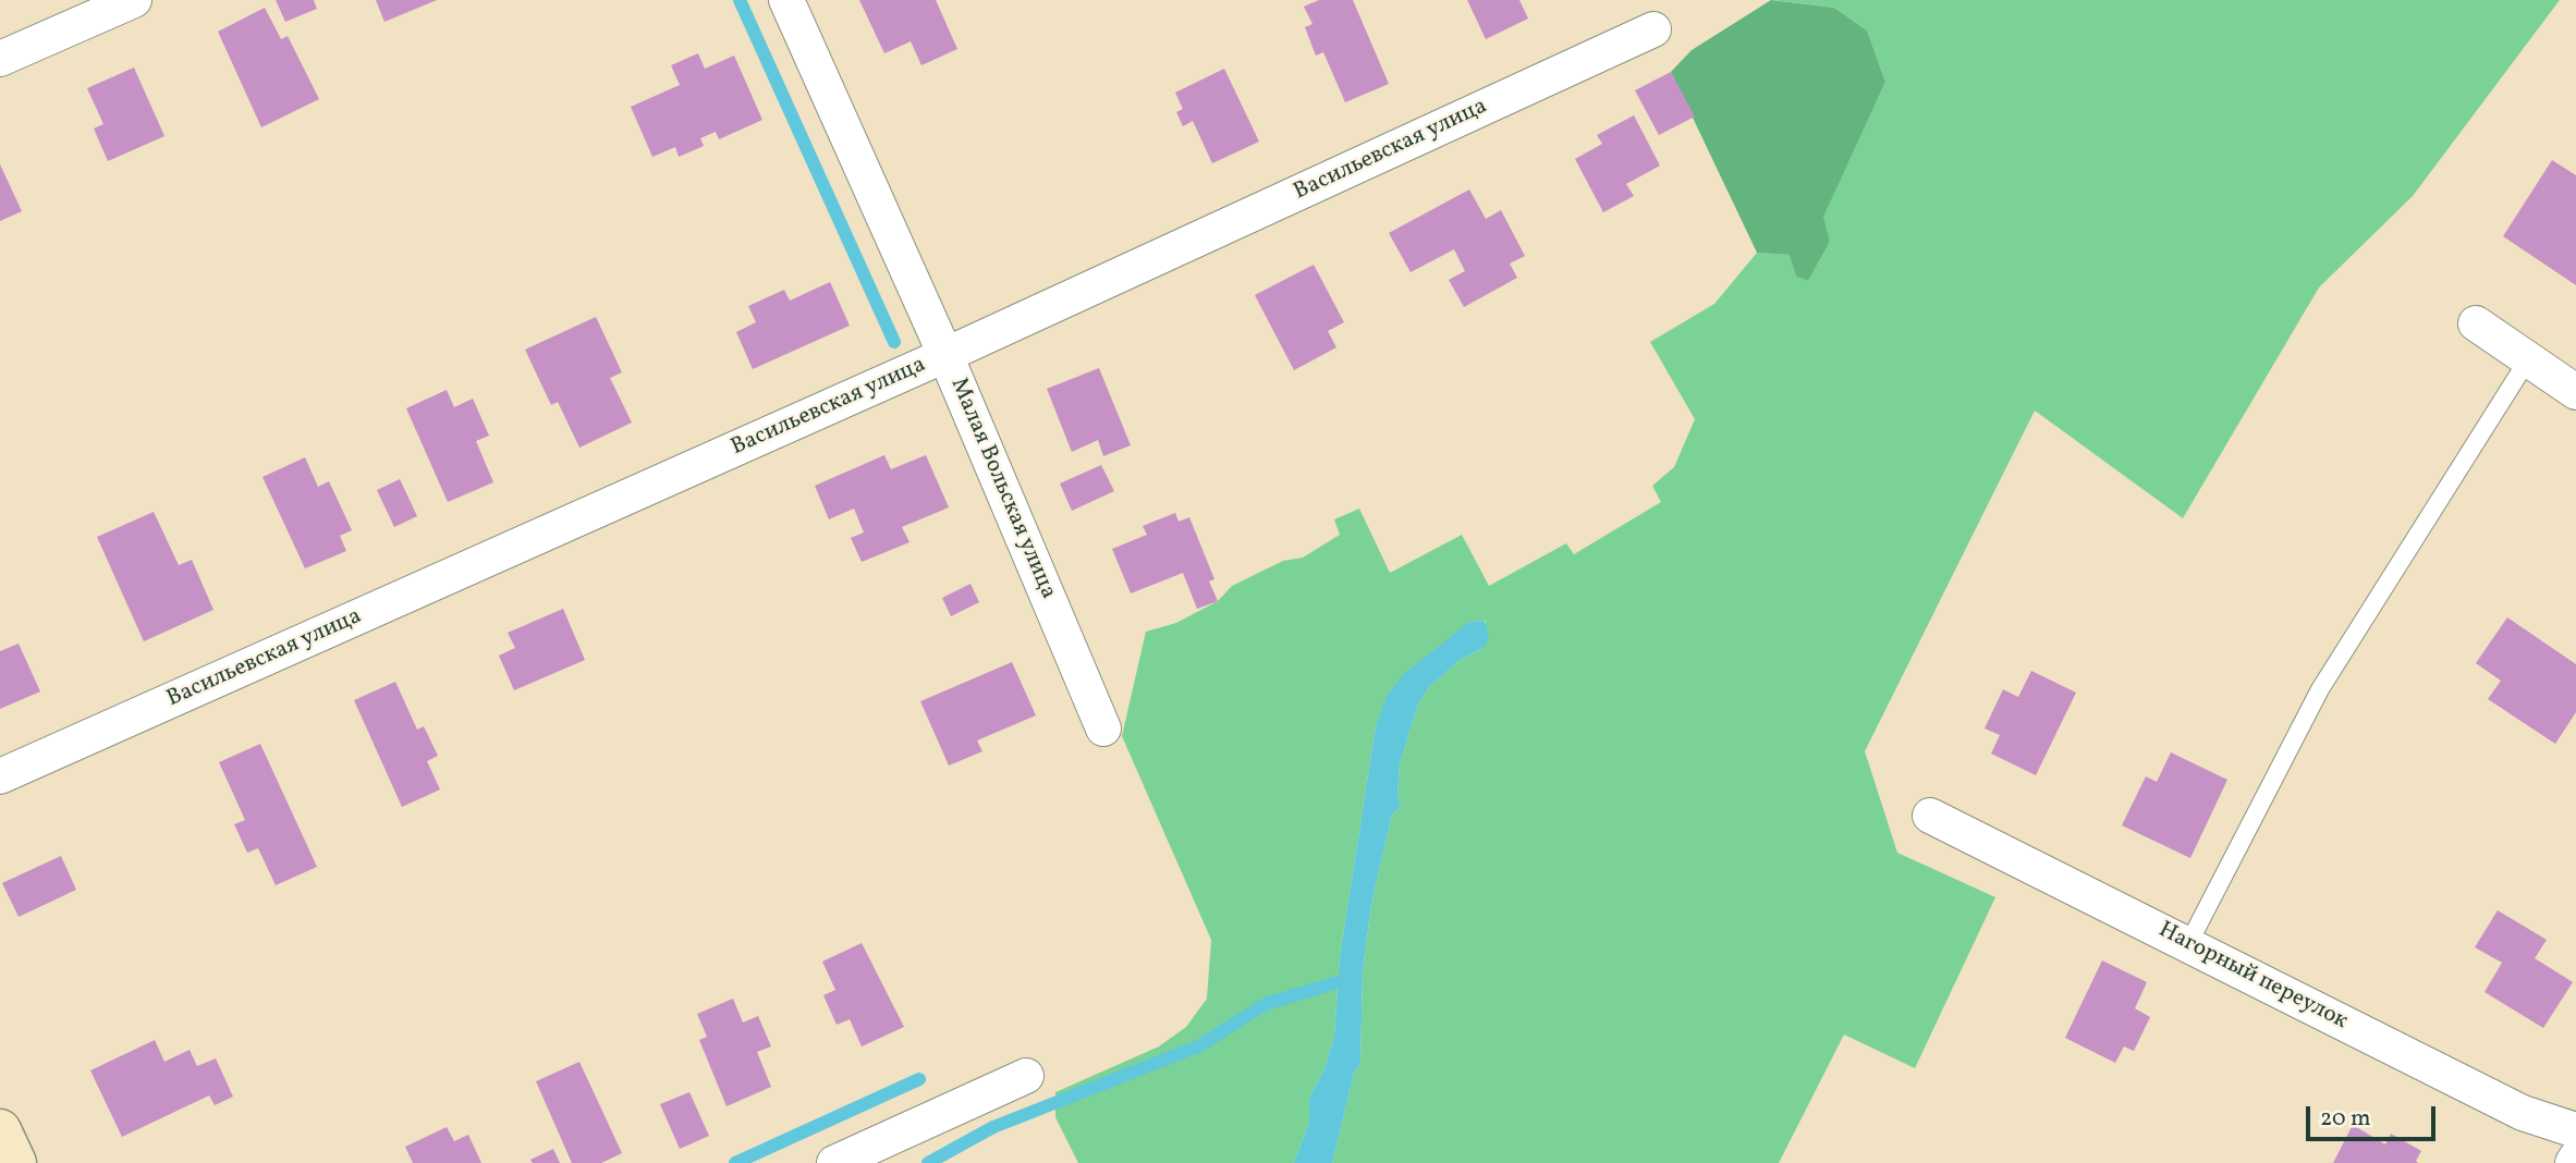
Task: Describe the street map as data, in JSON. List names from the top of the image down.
{
  "streets": {
    "street": ["Васильевская улица", "Малая Вольская улица", "Нагорный переулок"]
  },
  "crossings": [
    ["Васильевская улица", "Малая Вольская улица"]
  ],
  "scale_bar": "20 m"
}
